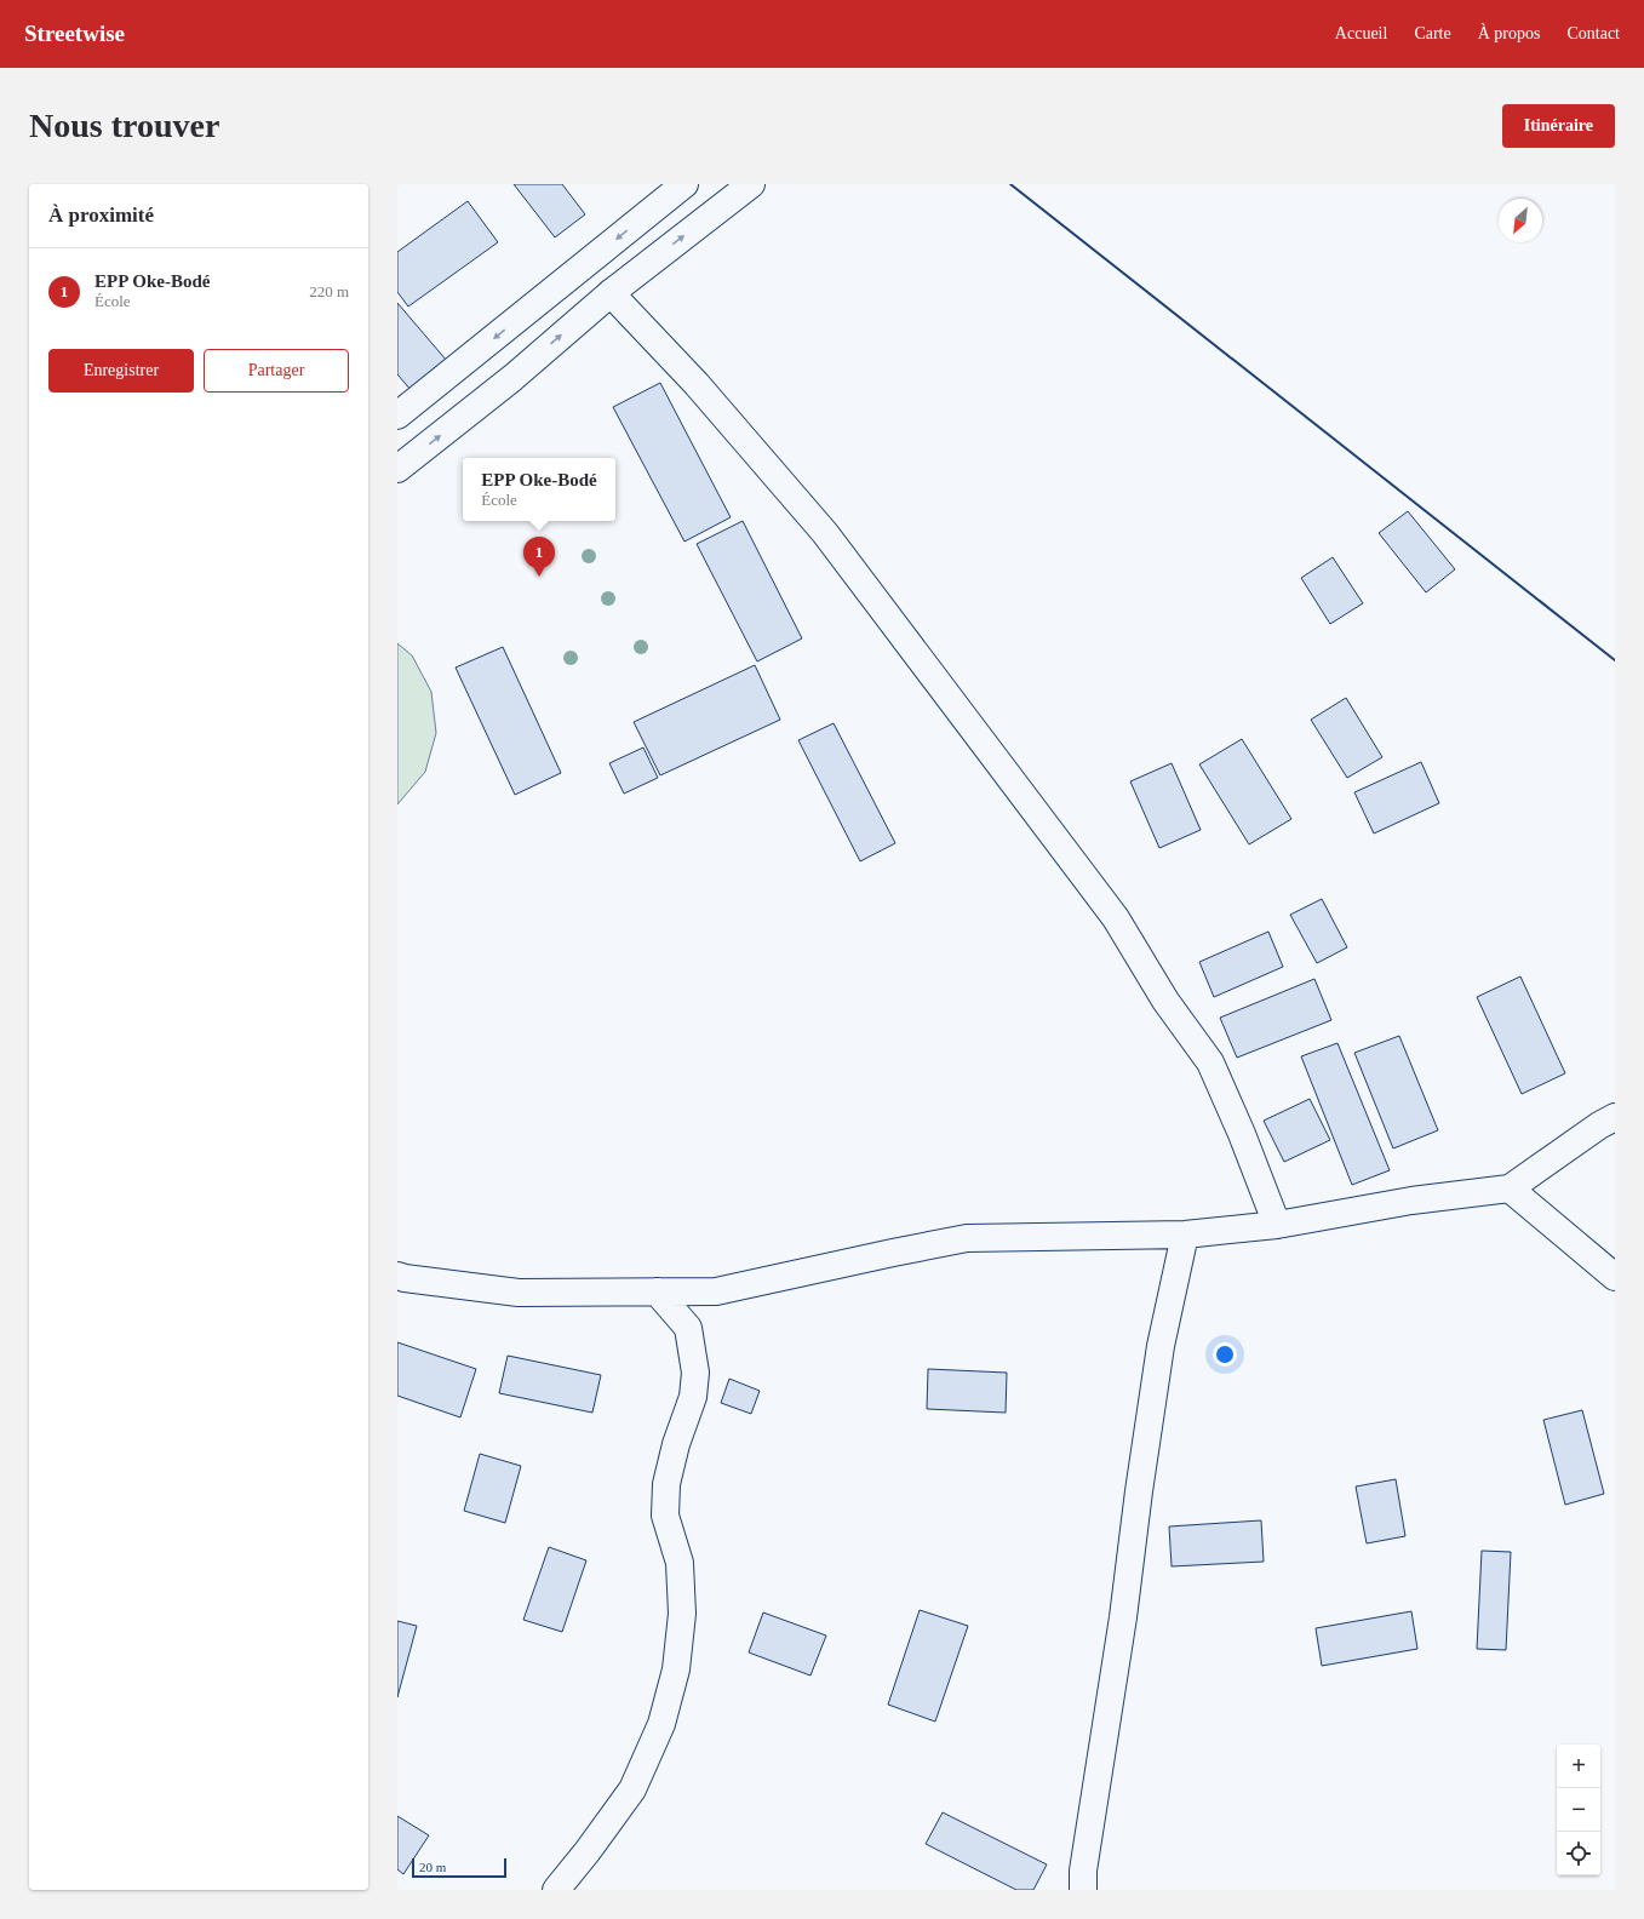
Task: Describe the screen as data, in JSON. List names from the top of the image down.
{
  "scale_bar": "20 m",
  "north": "bottom left",
  "page": {
    "header": "Streetwise",
    "nav": [
      "Accueil",
      "Carte",
      "À propos",
      "Contact"
    ],
    "buttons": [
      "Itinéraire",
      ["Enregistrer", "Partager"]
    ],
    "title": "Nous trouver",
    "heading": "À proximité",
    "list": [
      {
        "mark": "1",
        "name": "EPP Oke-Bodé",
        "note": "École",
        "value": "220 m"
      }
    ],
    "popup": ["EPP Oke-Bodé", "École"],
    "pins": "1",
    "map_buttons": ["+", "−"],
    "scale": "20 m"
  }
}
